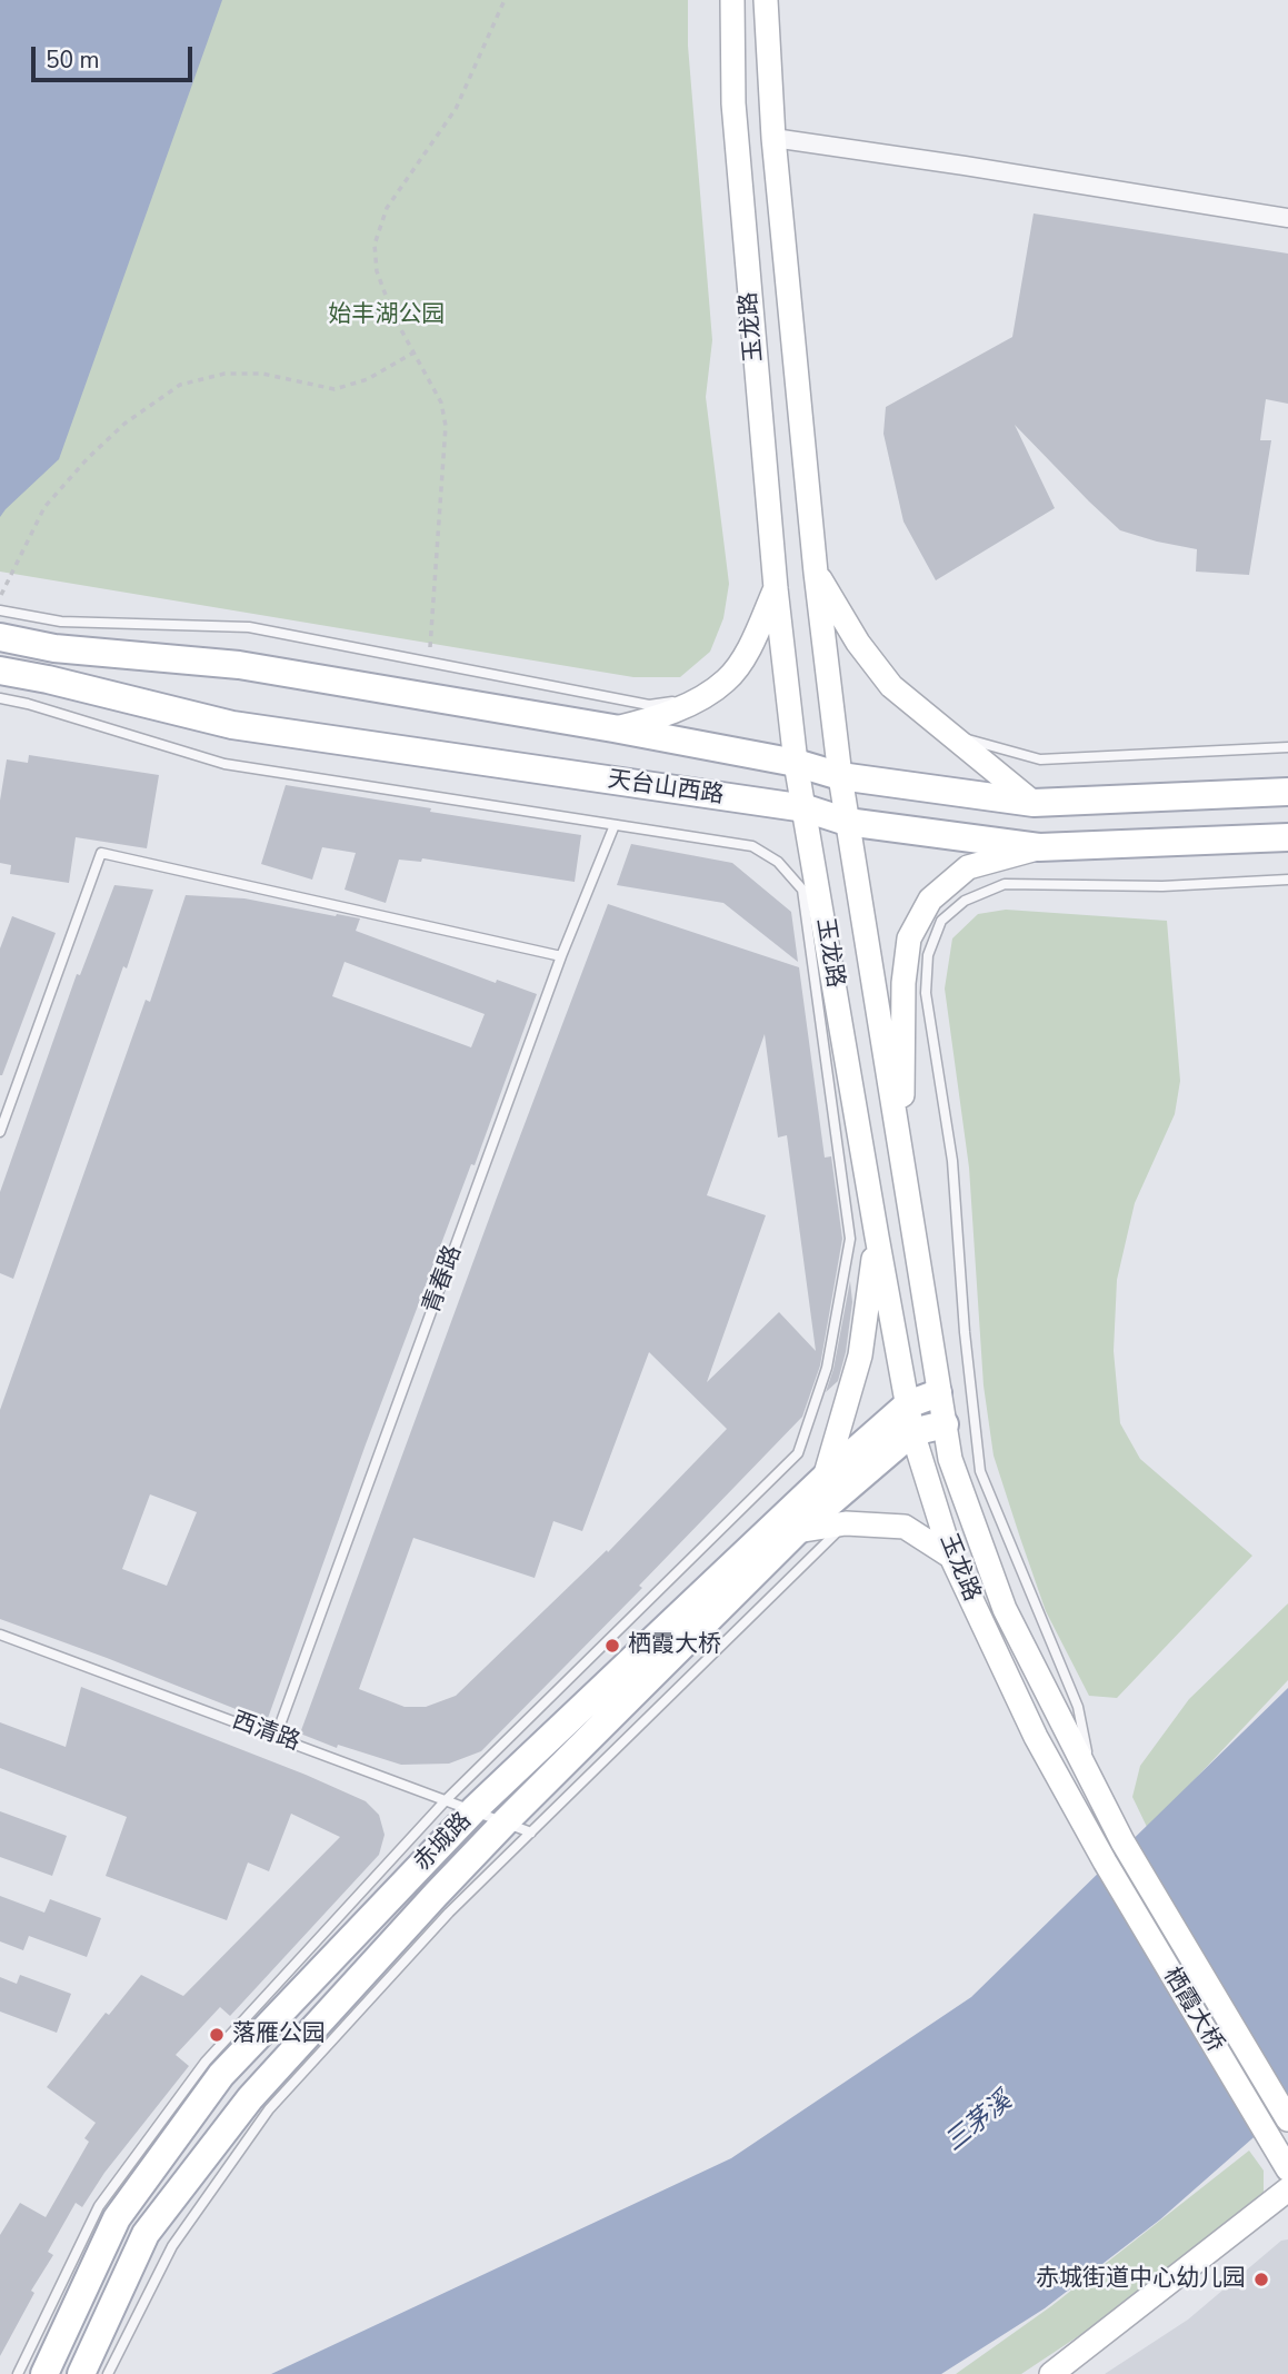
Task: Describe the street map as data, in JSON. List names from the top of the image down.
{
  "streets": {
    "main road": [
      "玉龙路",
      "天台山西路",
      "赤城路",
      "栖霞大桥"
    ],
    "lane": ["青春路", "西清路"]
  },
  "crossings": [
    ["玉龙路", "天台山西路"],
    ["玉龙路", "赤城路"],
    ["玉龙路", "栖霞大桥"],
    ["青春路", "西清路"],
    ["西清路", "赤城路"]
  ],
  "water": ["三茅溪"],
  "parks": ["始丰湖公园"],
  "places": ["栖霞大桥", "落雁公园", "赤城街道中心幼儿园"],
  "scale_bar": "50 m"
}
